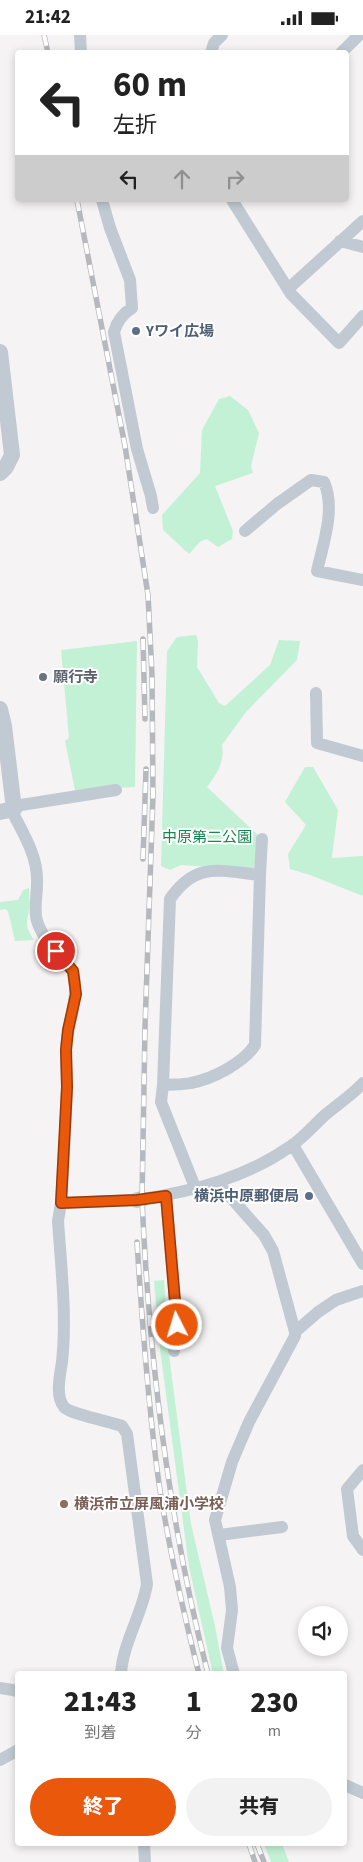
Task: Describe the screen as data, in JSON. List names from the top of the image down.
{
  "parks": ["中原第二公園"],
  "places": [
    "Yワイ広場",
    "願行寺",
    "横浜中原郵便局",
    "横浜市立屏風浦小学校"
  ],
  "page": {
    "status": "21:42",
    "turn": ["60 m", "左折"],
    "eta": [
      "21:43",
      "到着",
      "1",
      "分",
      "230",
      "m"
    ],
    "buttons": ["終了", "共有"]
  }
}
